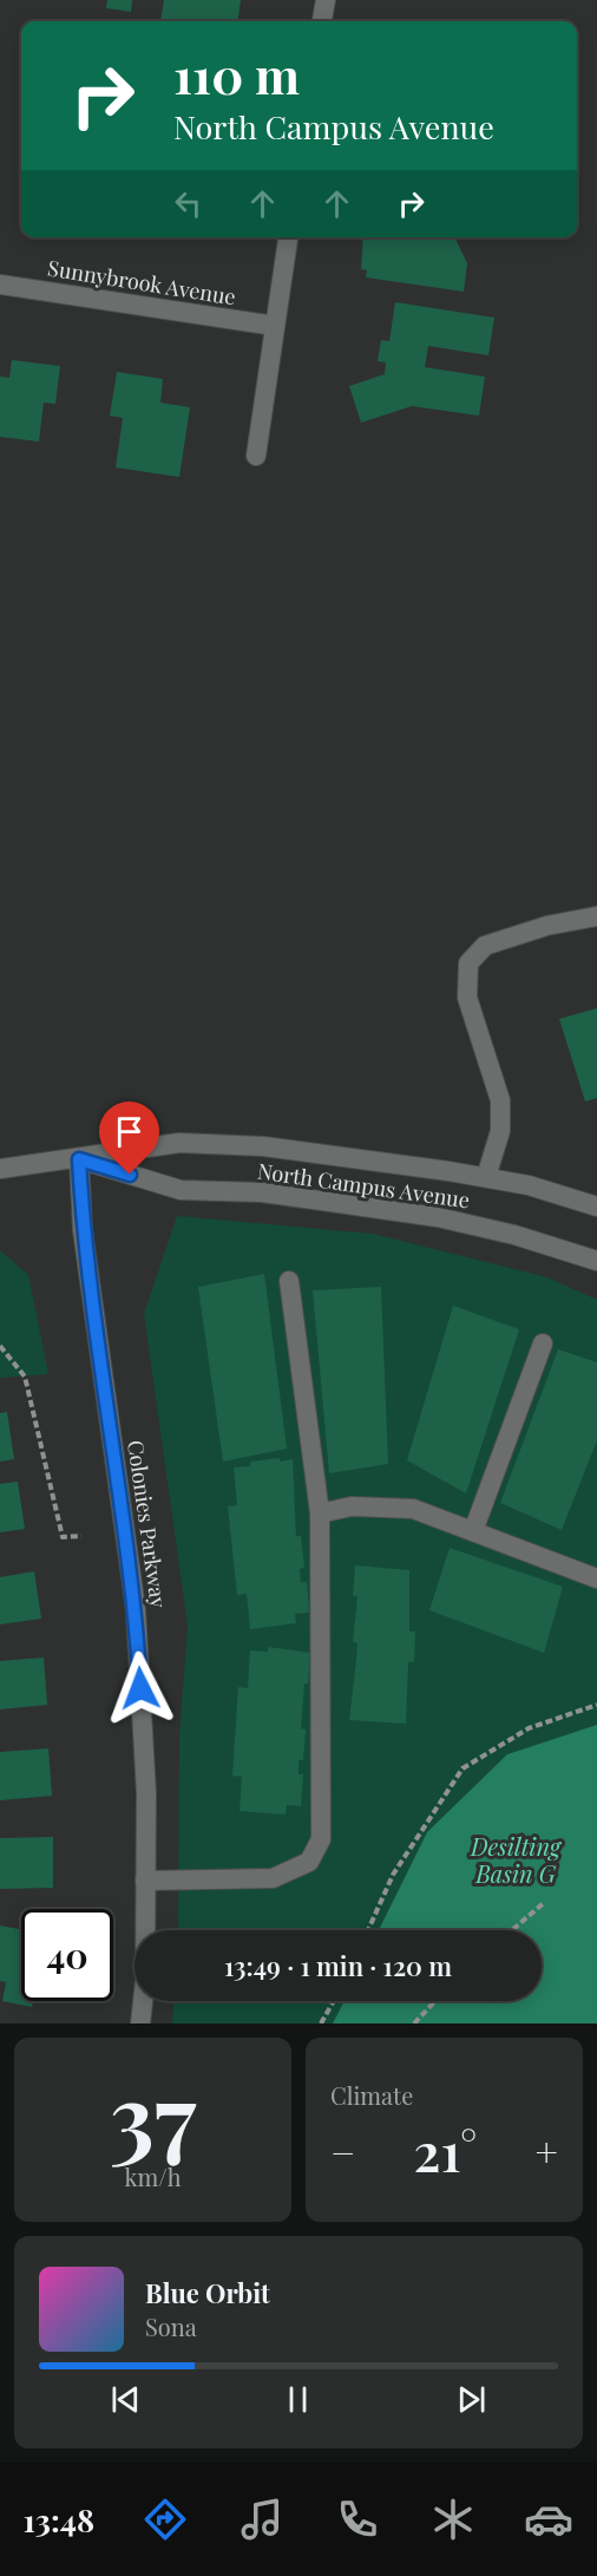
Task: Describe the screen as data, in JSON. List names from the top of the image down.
{
  "streets": {
    "street": ["Sunnybrook Avenue", "North Campus Avenue", "Colonies Parkway"]
  },
  "crossings": [
    ["North Campus Avenue", "Colonies Parkway"]
  ],
  "water": ["Desilting Basin G"],
  "page": {
    "turn": ["110 m", "North Campus Avenue"],
    "limit": "40",
    "trip": "13:49 · 1 min · 120 m",
    "tile": [
      ["37", "km/h"],
      "Climate"
    ],
    "heat": ["−", "21°", "+"],
    "song": ["Blue Orbit", "Sona"],
    "tabs": "13:48"
  }
}
